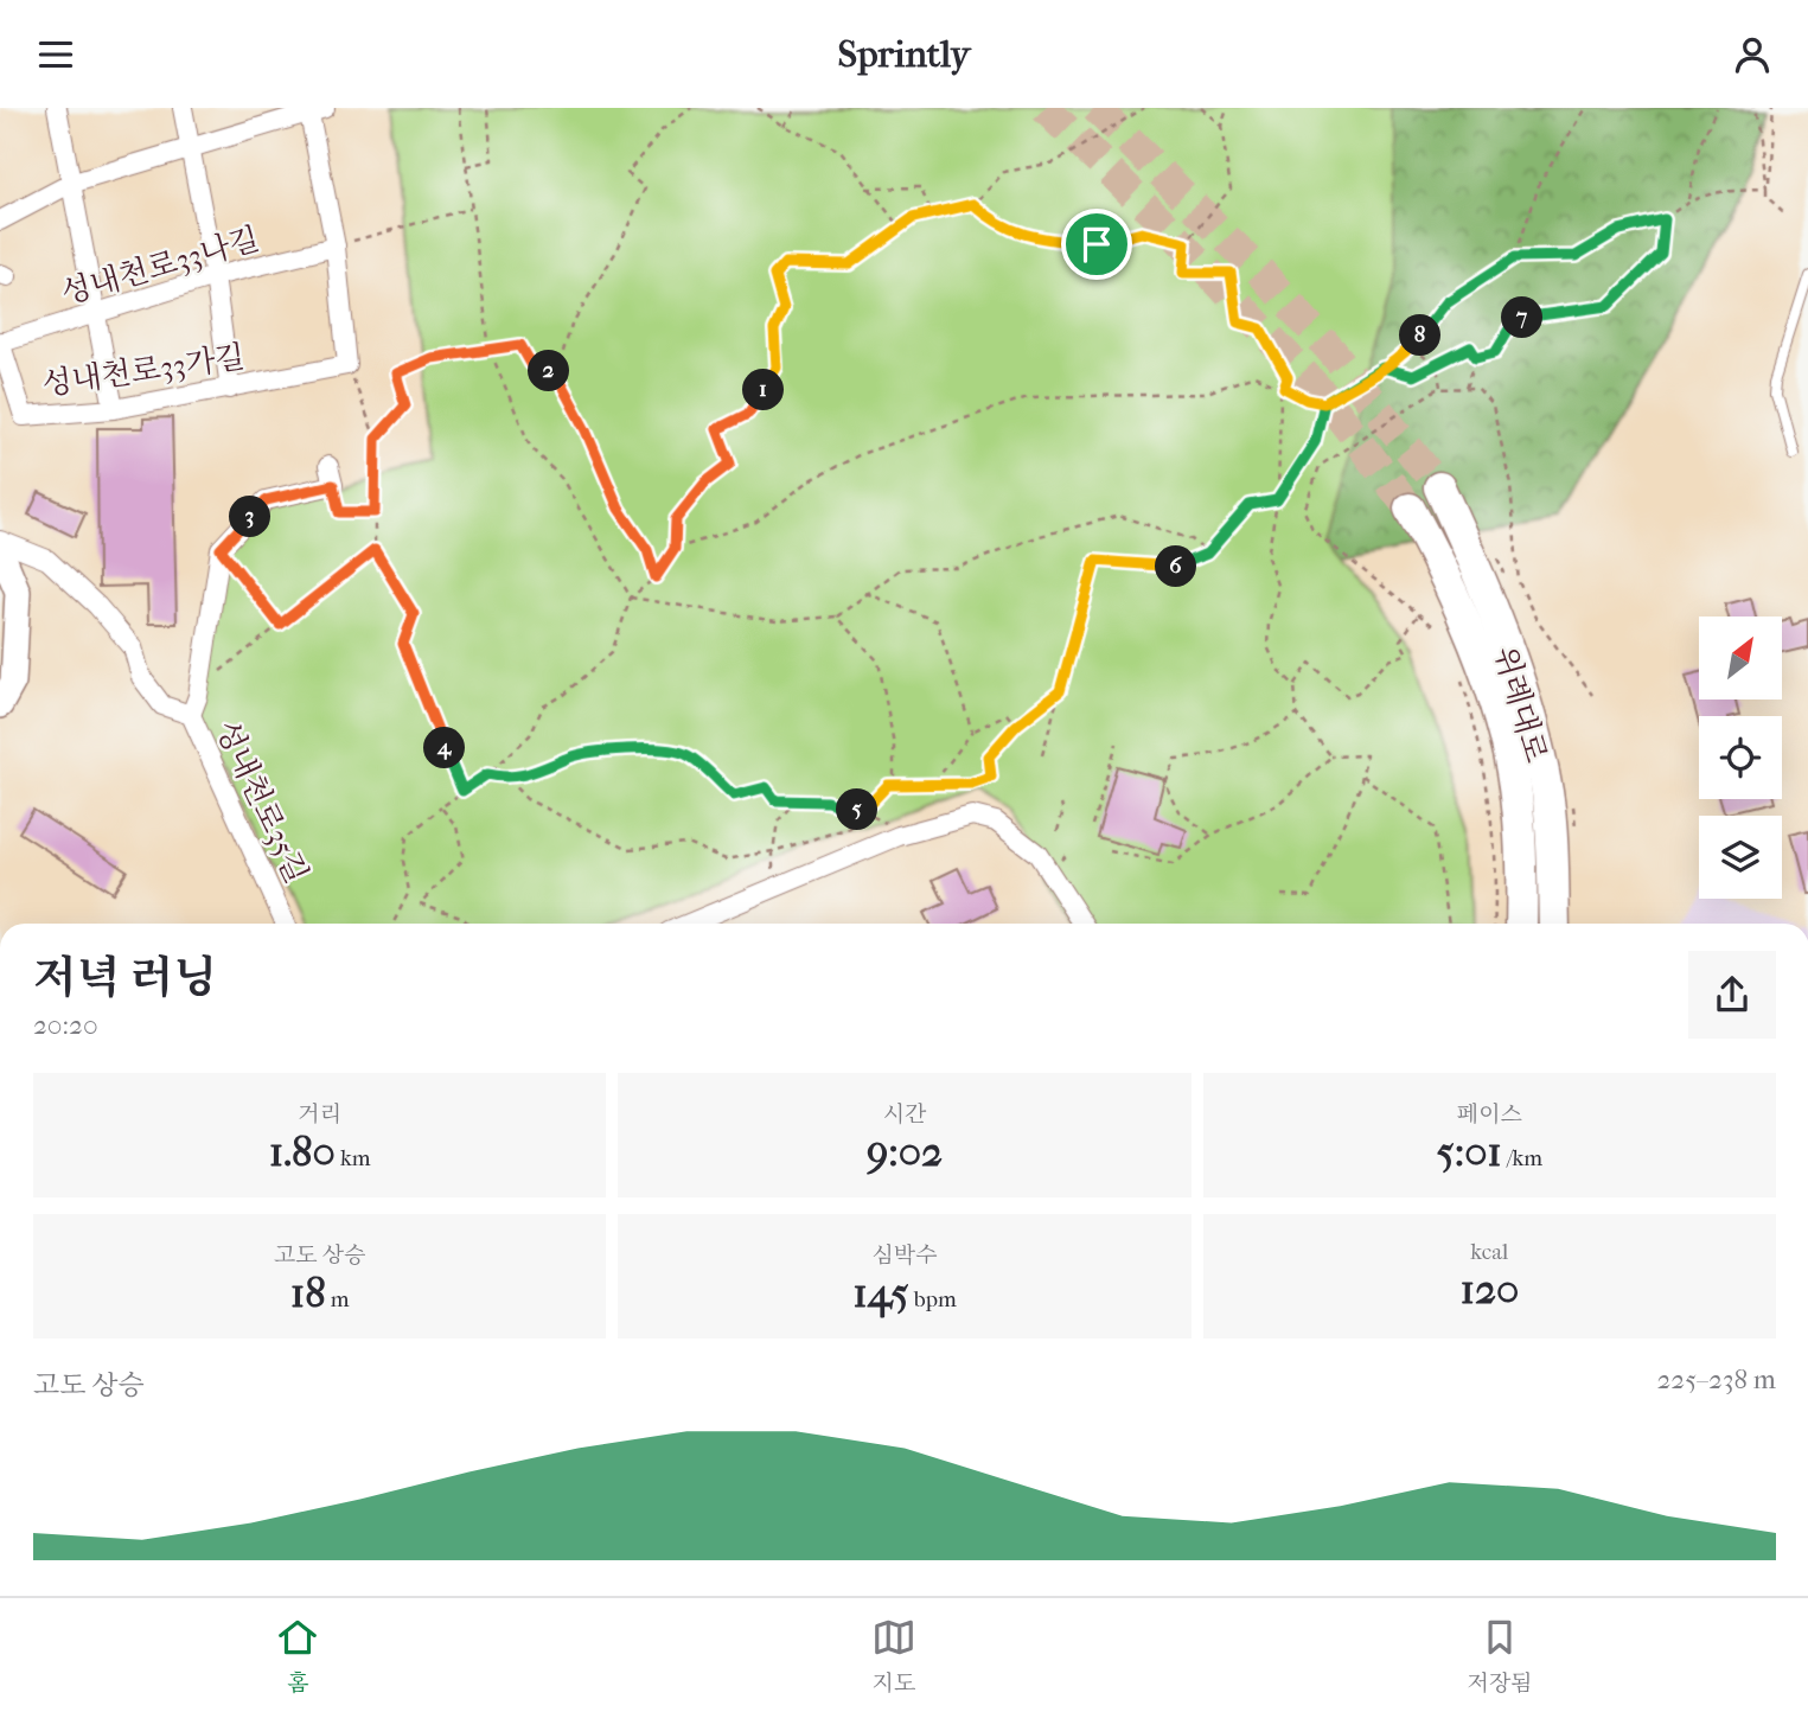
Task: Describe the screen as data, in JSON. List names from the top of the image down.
{
  "streets": {
    "main road": ["위례대로"],
    "street": ["성내천로33나길", "성내천로33가길", "성내천로35길"]
  },
  "crossings": [
    ["성내천로33나길", "성내천로33가길"]
  ],
  "north": "top right",
  "page": {
    "header": "Sprintly",
    "pins": [
      "7",
      "8",
      "2",
      "1",
      "3",
      "6",
      "4",
      "5"
    ],
    "heading": ["저녁 러닝", "20:20"],
    "stats": [
      ["거리", "1.80 km"],
      ["시간", "9:02"],
      ["페이스", "5:01 /km"],
      ["고도 상승", "18 m"],
      ["심박수", "145 bpm"],
      ["kcal", "120"]
    ],
    "chart": ["고도 상승", "225–238 m"],
    "tabs": ["홈", "지도", "저장됨"]
  }
}
